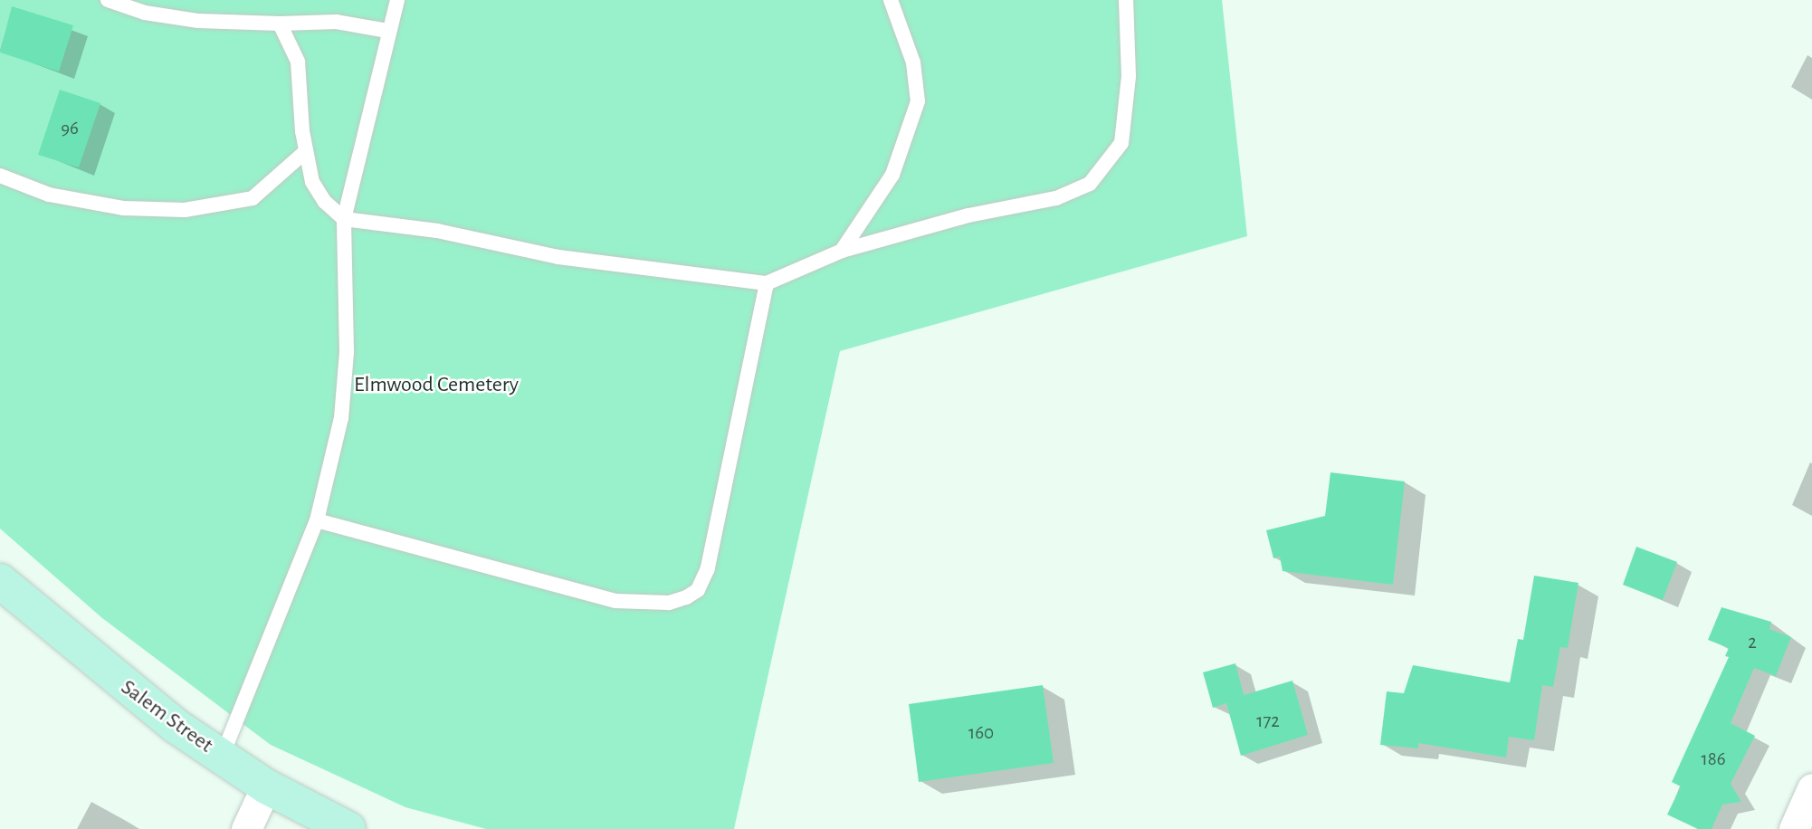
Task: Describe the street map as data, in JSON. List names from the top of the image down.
{
  "streets": {
    "main road": ["Salem Street"]
  },
  "parks": ["Elmwood Cemetery"],
  "house_numbers": [
    "96",
    "2",
    "172",
    "160",
    "186"
  ]
}
